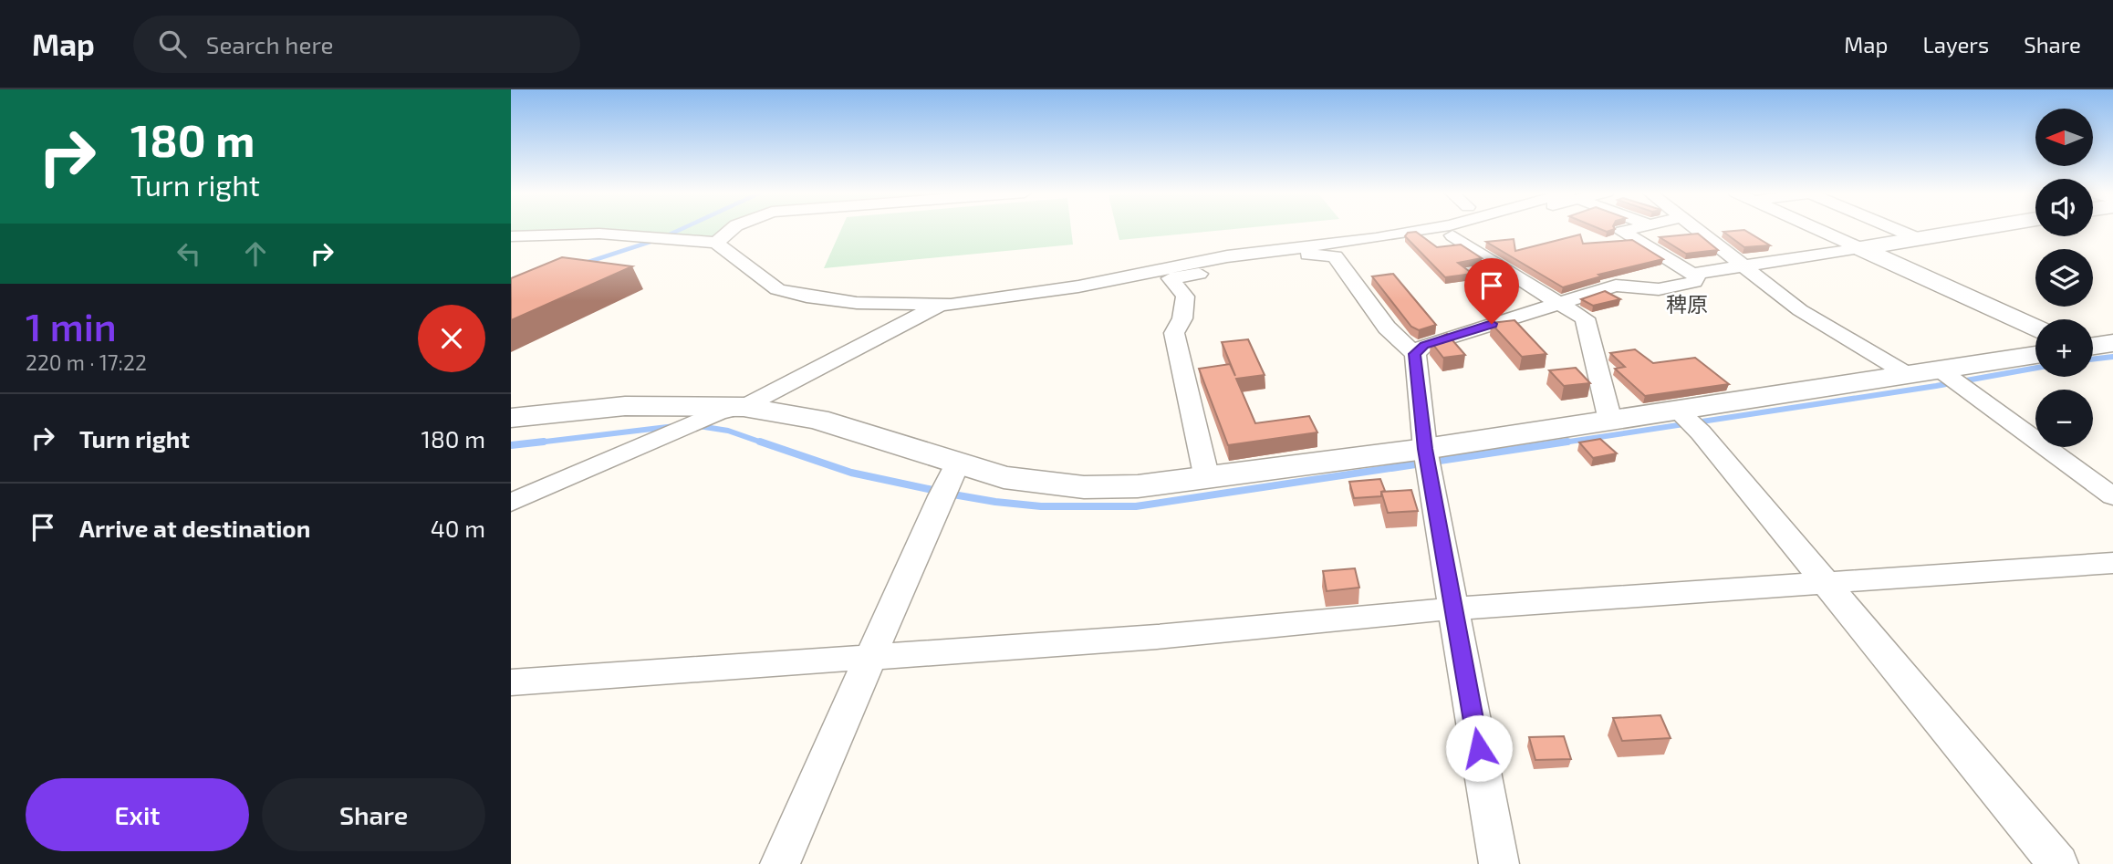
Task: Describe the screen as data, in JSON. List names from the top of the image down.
{
  "districts": ["稗原"],
  "north": "left",
  "page": {
    "header": "Map",
    "search": "Search here",
    "nav": ["Map", "Layers", "Share"],
    "turn": ["180 m", "Turn right"],
    "map_buttons": ["+", "−"],
    "heading": ["1 min", "220 m · 17:22"],
    "list": [
      {
        "name": "Turn right",
        "value": "180 m"
      },
      {
        "name": "Arrive at destination",
        "value": "40 m"
      }
    ],
    "buttons": ["Exit", "Share"]
  }
}
